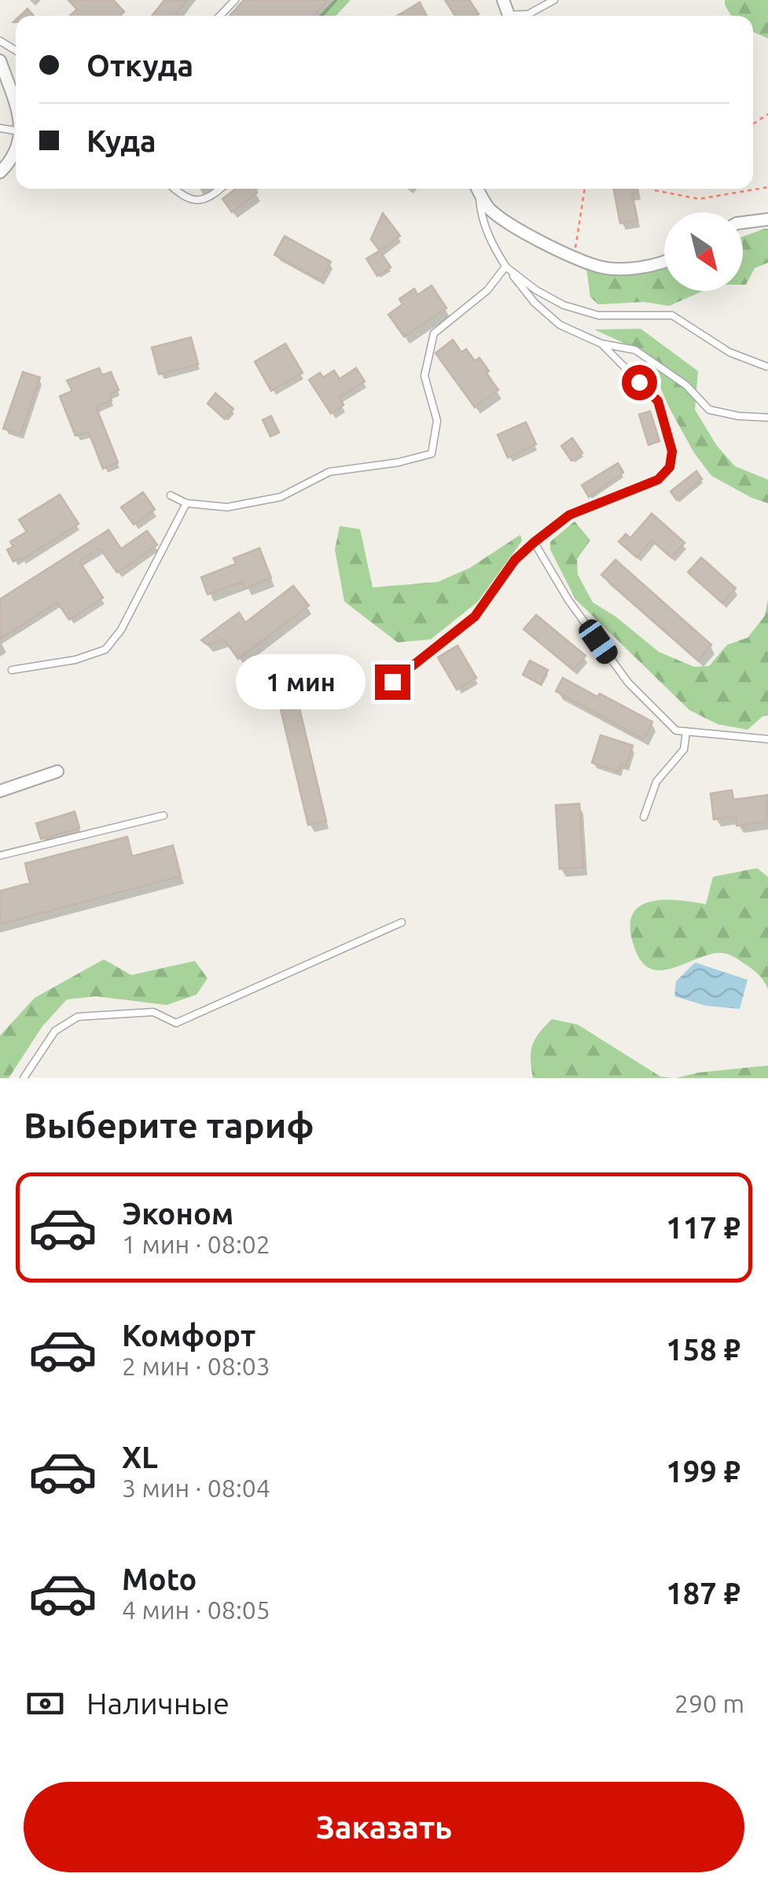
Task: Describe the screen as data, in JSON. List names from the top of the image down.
{
  "north": "bottom right",
  "page": {
    "banner": ["Откуда", "Куда"],
    "bubble": "1 мин",
    "heading": "Выберите тариф",
    "list": [
      {
        "name": "Эконом",
        "note": "1 мин · 08:02",
        "value": "117 ₽"
      },
      {
        "name": "Комфорт",
        "note": "2 мин · 08:03",
        "value": "158 ₽"
      },
      {
        "name": "XL",
        "note": "3 мин · 08:04",
        "value": "199 ₽"
      },
      {
        "name": "Moto",
        "note": "4 мин · 08:05",
        "value": "187 ₽"
      }
    ],
    "pay": ["Наличные", "290 m"],
    "buttons": "Заказать"
  }
}
